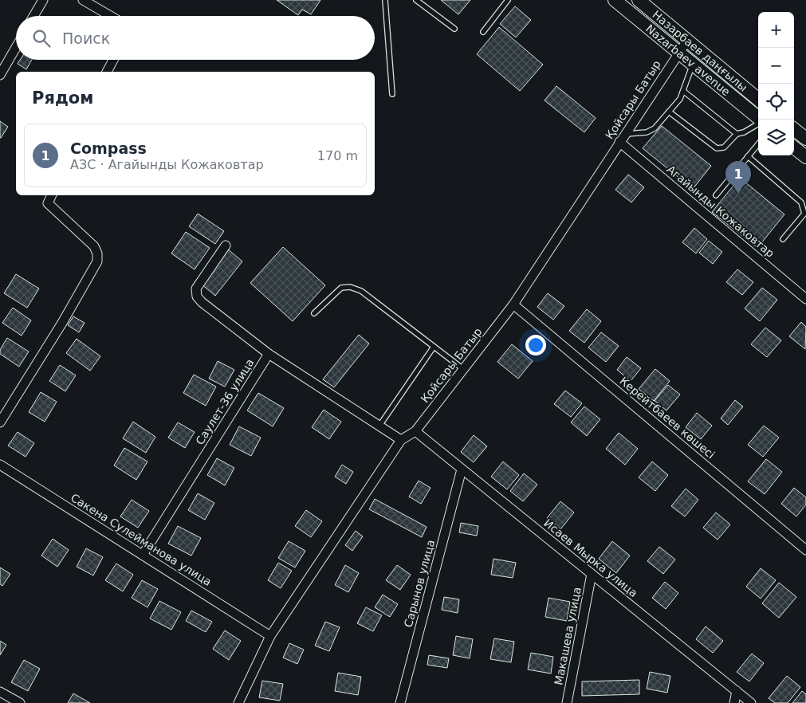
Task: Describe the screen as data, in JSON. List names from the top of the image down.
{
  "streets": {
    "main road": ["Назарбаев даңғылы", "Nazarbaev avenue"],
    "street": [
      "Қойсары Батыр",
      "Агайынды Кожаковтар",
      "Саулет-36 улица",
      "Керейтбаеев көшесі",
      "Сакена Сулейманова улица",
      "Исаев Мырка улица",
      "Сарынов улица",
      "Макашева улица"
    ]
  },
  "crossings": [
    ["Назарбаев даңғылы", "Қойсары Батыр"],
    ["Nazarbaev avenue", "Қойсары Батыр"],
    ["Қойсары Батыр", "Агайынды Кожаковтар"],
    ["Қойсары Батыр", "Саулет-36 улица"],
    ["Қойсары Батыр", "Керейтбаеев көшесі"],
    ["Қойсары Батыр", "Сакена Сулейманова улица"],
    ["Қойсары Батыр", "Исаев Мырка улица"],
    ["Саулет-36 улица", "Сакена Сулейманова улица"],
    ["Исаев Мырка улица", "Сарынов улица"],
    ["Исаев Мырка улица", "Макашева улица"]
  ],
  "page": {
    "map_buttons": ["+", "−"],
    "search": "Поиск",
    "heading": "Рядом",
    "list": [
      {
        "mark": "1",
        "name": "Compass",
        "note": "АЗС · Агайынды Кожаковтар",
        "value": "170 m"
      }
    ],
    "pins": "1"
  }
}
